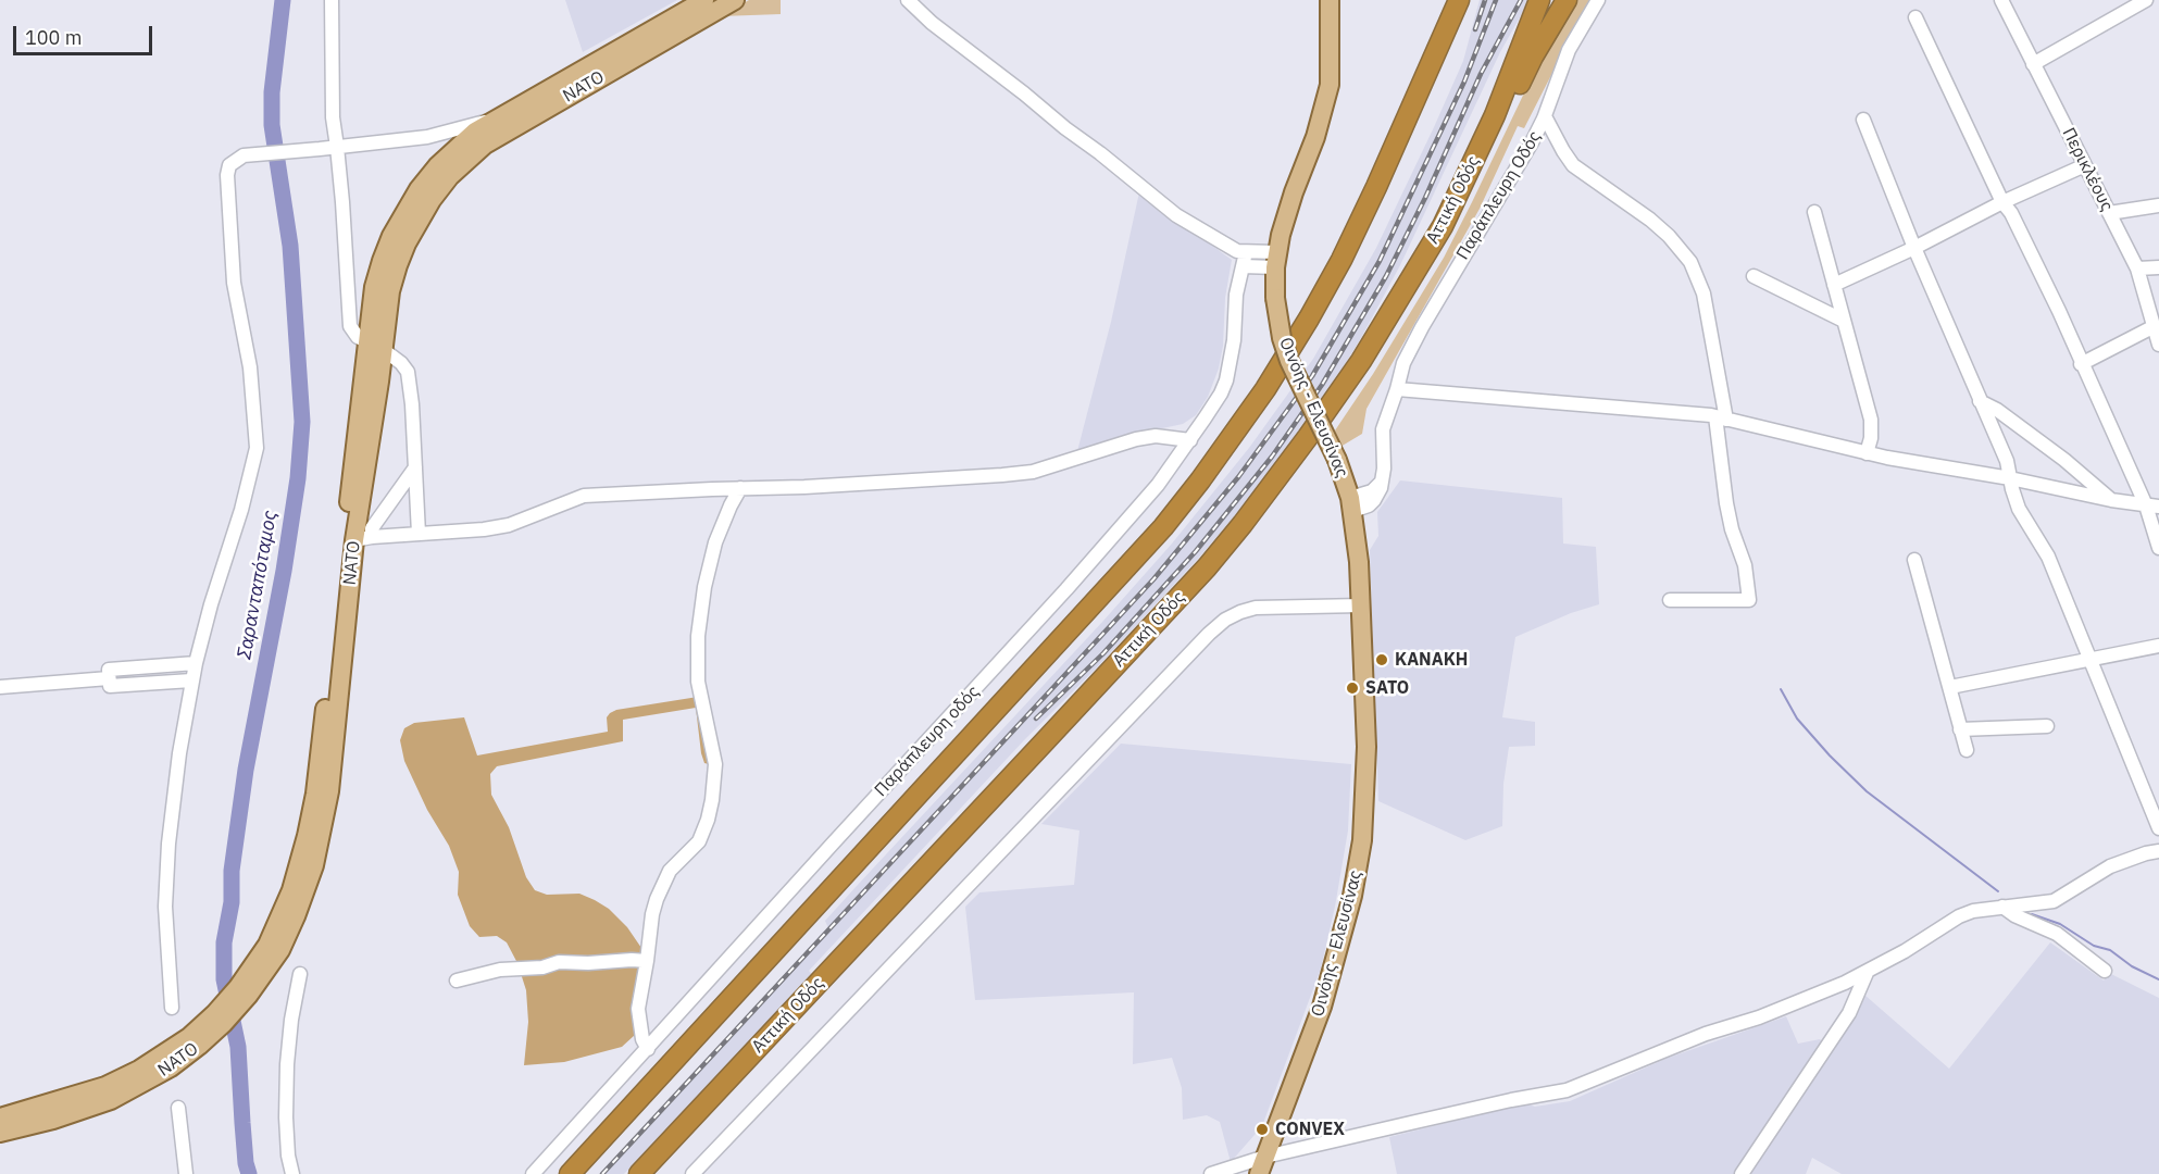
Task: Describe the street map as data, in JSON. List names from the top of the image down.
{
  "streets": {
    "highway": ["Αττική Οδός"],
    "main road": ["ΝΑΤΟ", "Οινόης - Ελευσίνας"],
    "street": ["Περικλέους", "Παράπλευρη Οδός", "Παράπλευρη οδός"]
  },
  "water": ["Σαρανταπόταμος"],
  "places": ["ΚΑΝΑΚΗ", "SATO", "CONVEX"],
  "scale_bar": "100 m"
}
